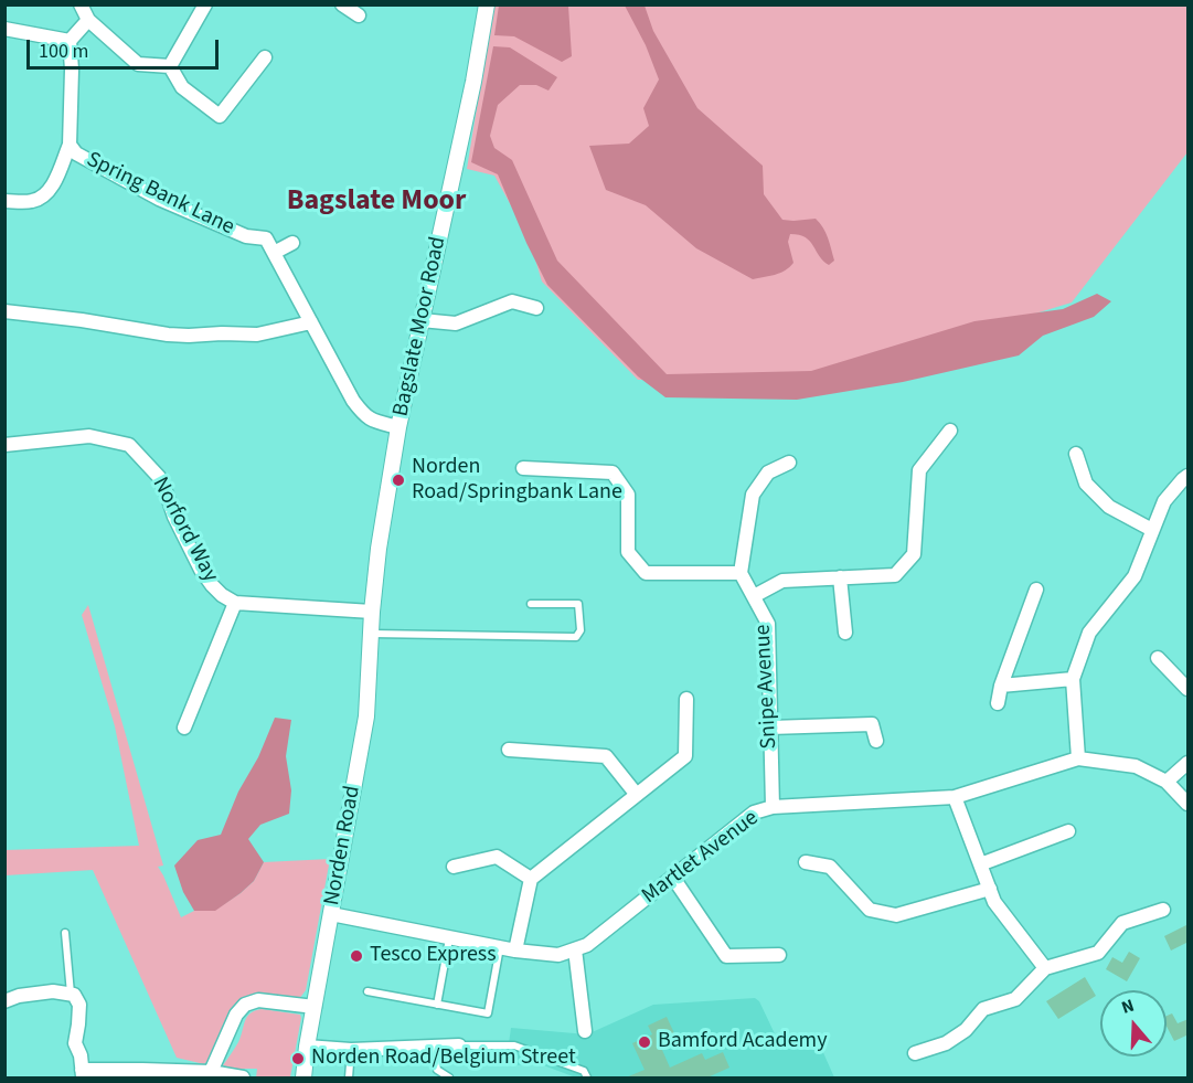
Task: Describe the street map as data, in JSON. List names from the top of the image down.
{
  "streets": {
    "street": [
      "Spring Bank Lane",
      "Bagslate Moor Road",
      "Norford Way",
      "Snipe Avenue",
      "Norden Road",
      "Martlet Avenue"
    ]
  },
  "crossings": [
    ["Spring Bank Lane", "Bagslate Moor Road"],
    ["Bagslate Moor Road", "Norford Way"],
    ["Bagslate Moor Road", "Norden Road"],
    ["Norford Way", "Norden Road"],
    ["Snipe Avenue", "Martlet Avenue"],
    ["Norden Road", "Martlet Avenue"]
  ],
  "districts": ["Bagslate Moor"],
  "places": [
    "Norden Road/Springbank Lane",
    "Tesco Express",
    "Bamford Academy",
    "Norden Road/Belgium Street"
  ],
  "scale_bar": "100 m",
  "north": "top"
}
